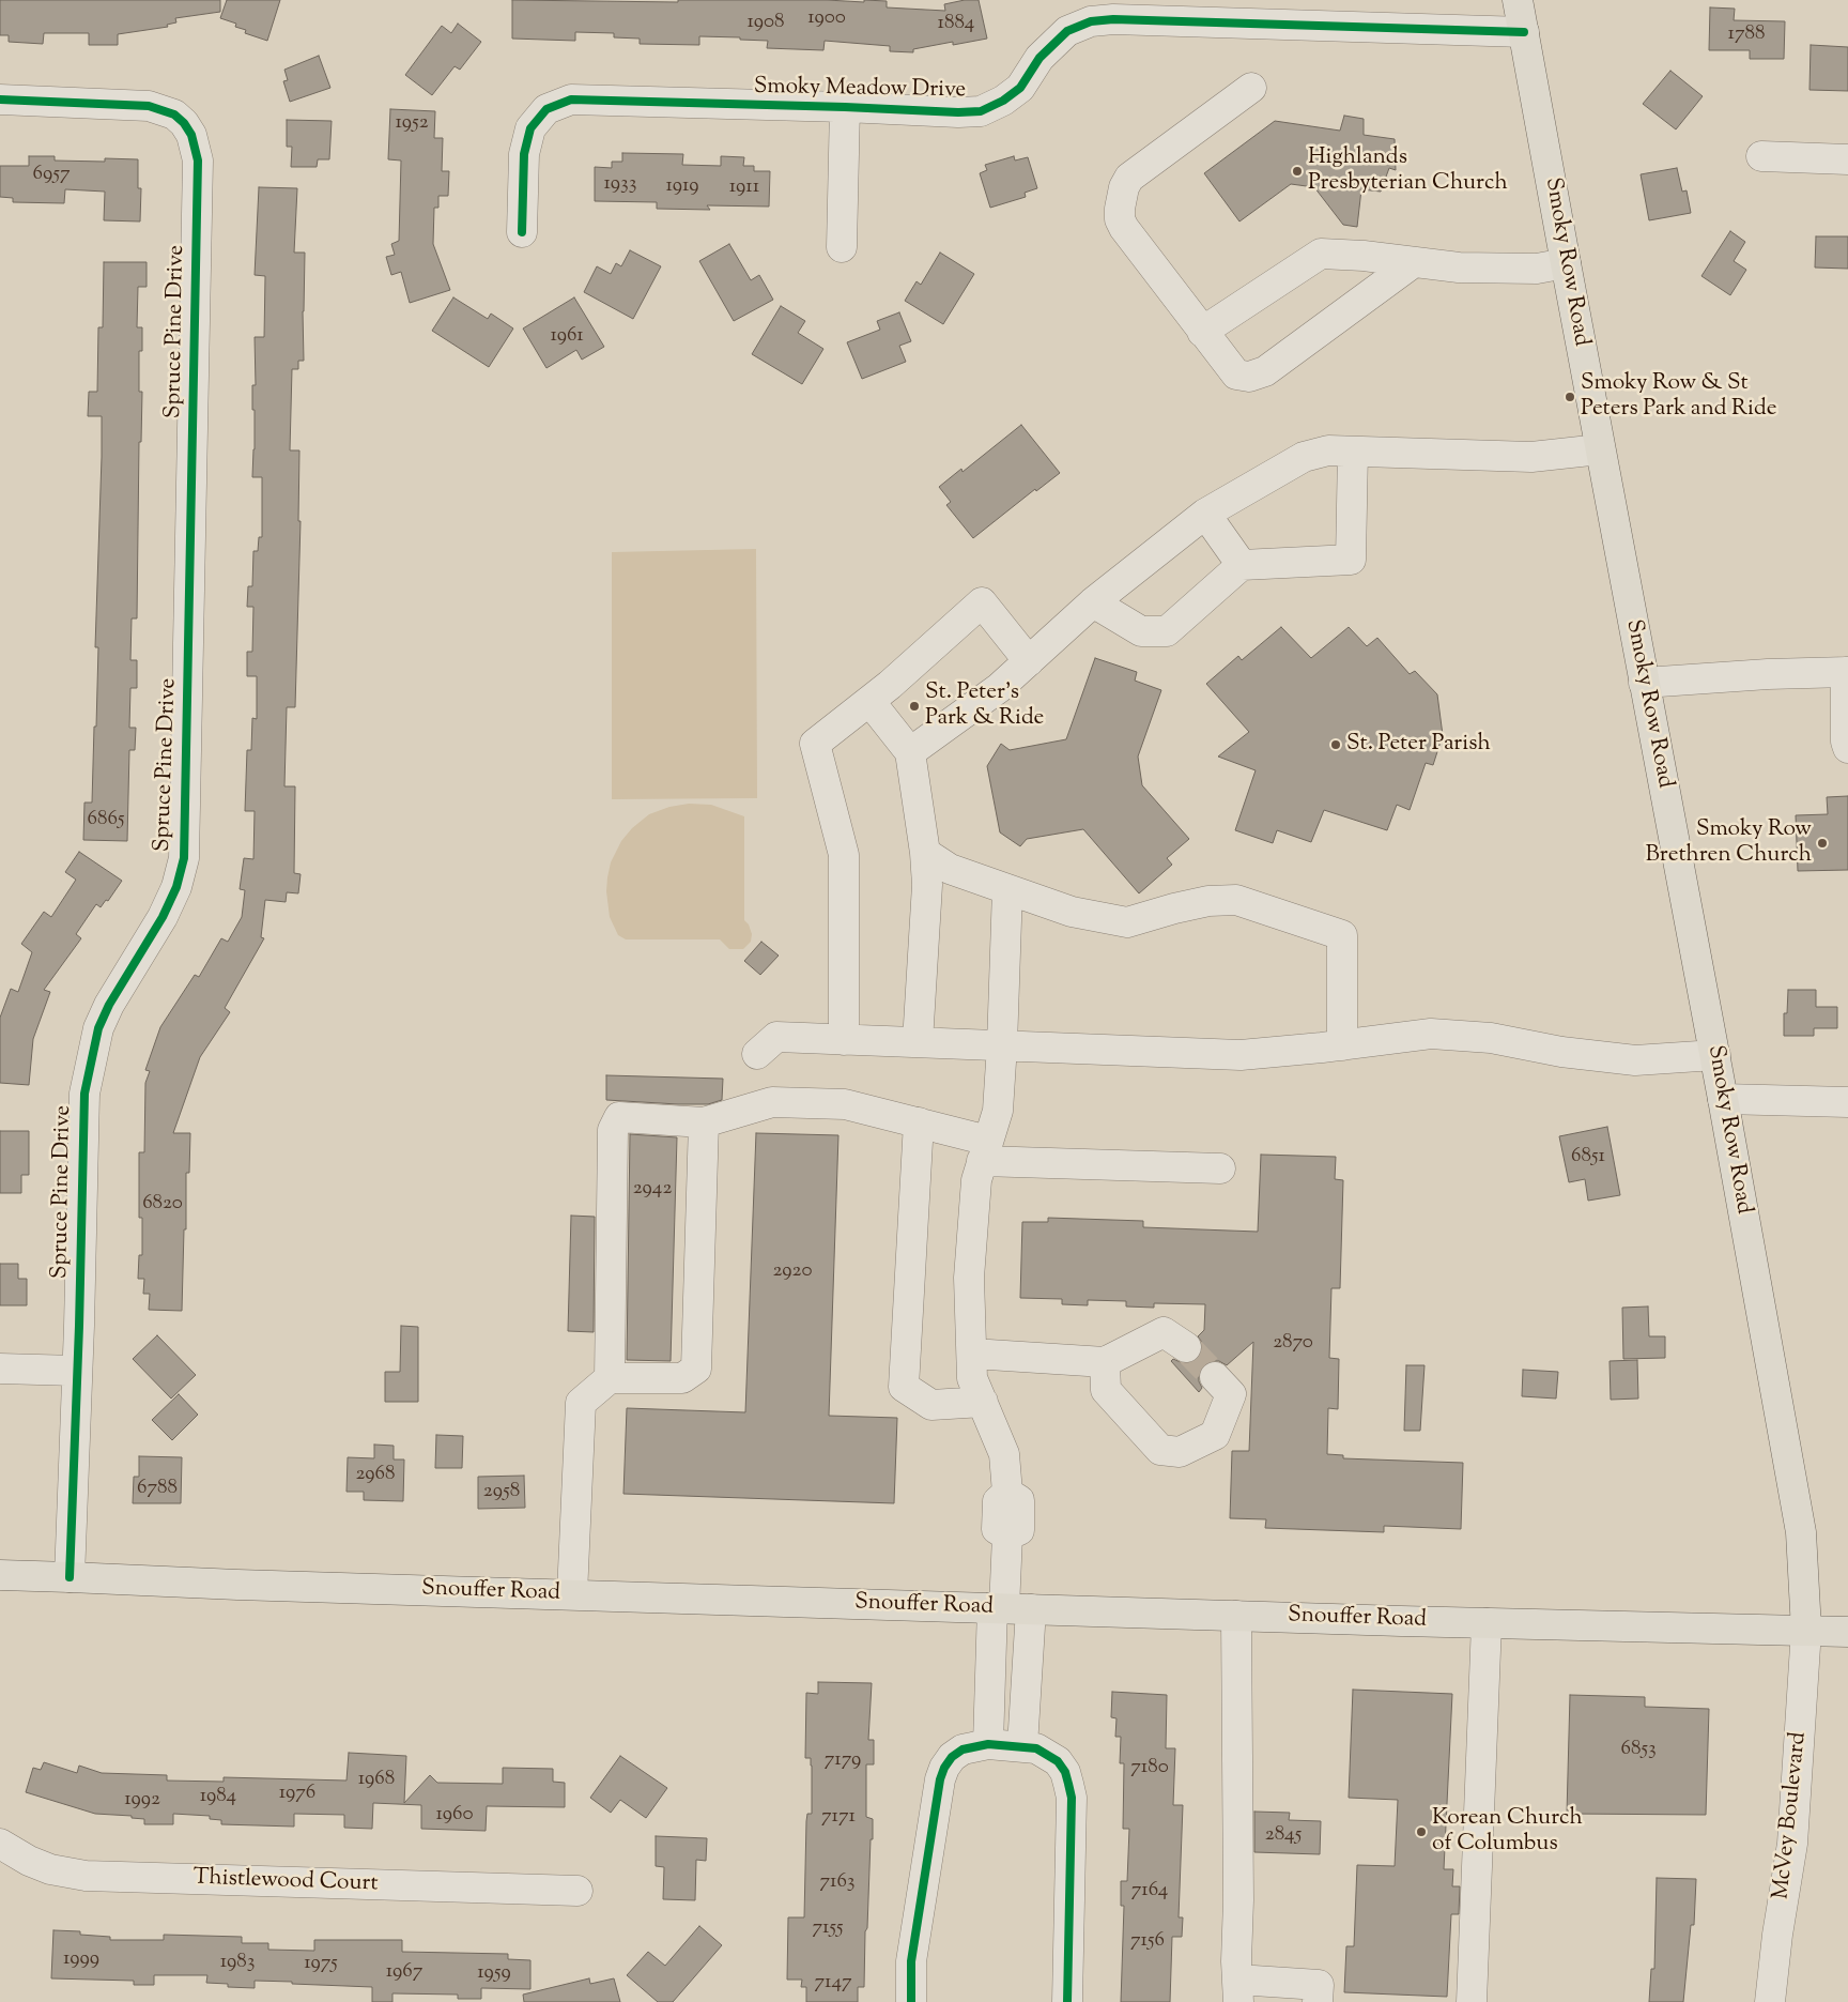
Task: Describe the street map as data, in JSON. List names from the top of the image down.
{
  "streets": {
    "main road": ["Smoky Row Road", "Snouffer Road"],
    "street": [
      "Smoky Meadow Drive",
      "Spruce Pine Drive",
      "McVey Boulevard",
      "Thistlewood Court"
    ]
  },
  "crossings": [
    ["Smoky Meadow Drive", "Smoky Row Road"],
    ["Smoky Row Road", "Snouffer Road"],
    ["Smoky Row Road", "McVey Boulevard"],
    ["Spruce Pine Drive", "Snouffer Road"],
    ["Snouffer Road", "McVey Boulevard"]
  ],
  "places": [
    "Highlands Presbyterian Church",
    "Smoky Row & St Peters Park and Ride",
    "St. Peter's Park & Ride",
    "St. Peter Parish",
    "Smoky Row Brethren Church",
    "Korean Church of Columbus"
  ],
  "house_numbers": [
    "1900",
    "1908",
    "1884",
    "1788",
    "1952",
    "6957",
    "1933",
    "1919",
    "1911",
    "1961",
    "6865",
    "6851",
    "2942",
    "6820",
    "2920",
    "2870",
    "2968",
    "6788",
    "2958",
    "6853",
    "7179",
    "7180",
    "1968",
    "1976",
    "1984",
    "1992",
    "1960",
    "7171",
    "2845",
    "7163",
    "7164",
    "7155",
    "7156",
    "1999",
    "1983",
    "1975",
    "1967",
    "1959",
    "7147"
  ]
}
